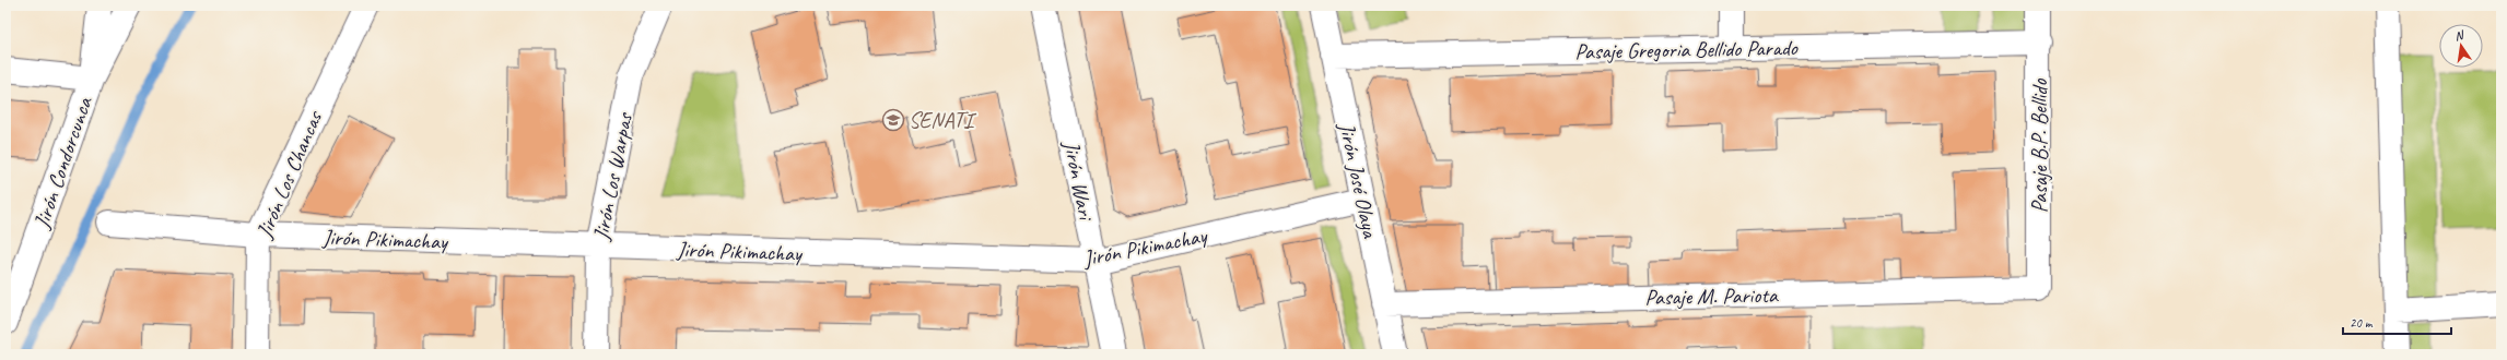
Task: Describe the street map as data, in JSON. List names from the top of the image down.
{
  "streets": {
    "street": [
      "Pasaje Gregoria Bellido Parado",
      "Pasaje B.P. Bellido",
      "Jirón Condorcunca",
      "Jirón Los Chancas",
      "Jirón Los Warpas",
      "Jirón Wari",
      "Jirón José Olaya",
      "Jirón Pikimachay",
      "Pasaje M. Pariota"
    ]
  },
  "crossings": [
    ["Pasaje Gregoria Bellido Parado", "Pasaje B.P. Bellido"],
    ["Pasaje Gregoria Bellido Parado", "Jirón José Olaya"],
    ["Pasaje B.P. Bellido", "Pasaje M. Pariota"],
    ["Jirón Los Chancas", "Jirón Pikimachay"],
    ["Jirón Los Warpas", "Jirón Pikimachay"],
    ["Jirón Wari", "Jirón Pikimachay"],
    ["Jirón José Olaya", "Jirón Pikimachay"],
    ["Jirón José Olaya", "Pasaje M. Pariota"]
  ],
  "places": {
    "school or university": ["SENATI"]
  },
  "scale_bar": "20 m",
  "north": "top"
}
